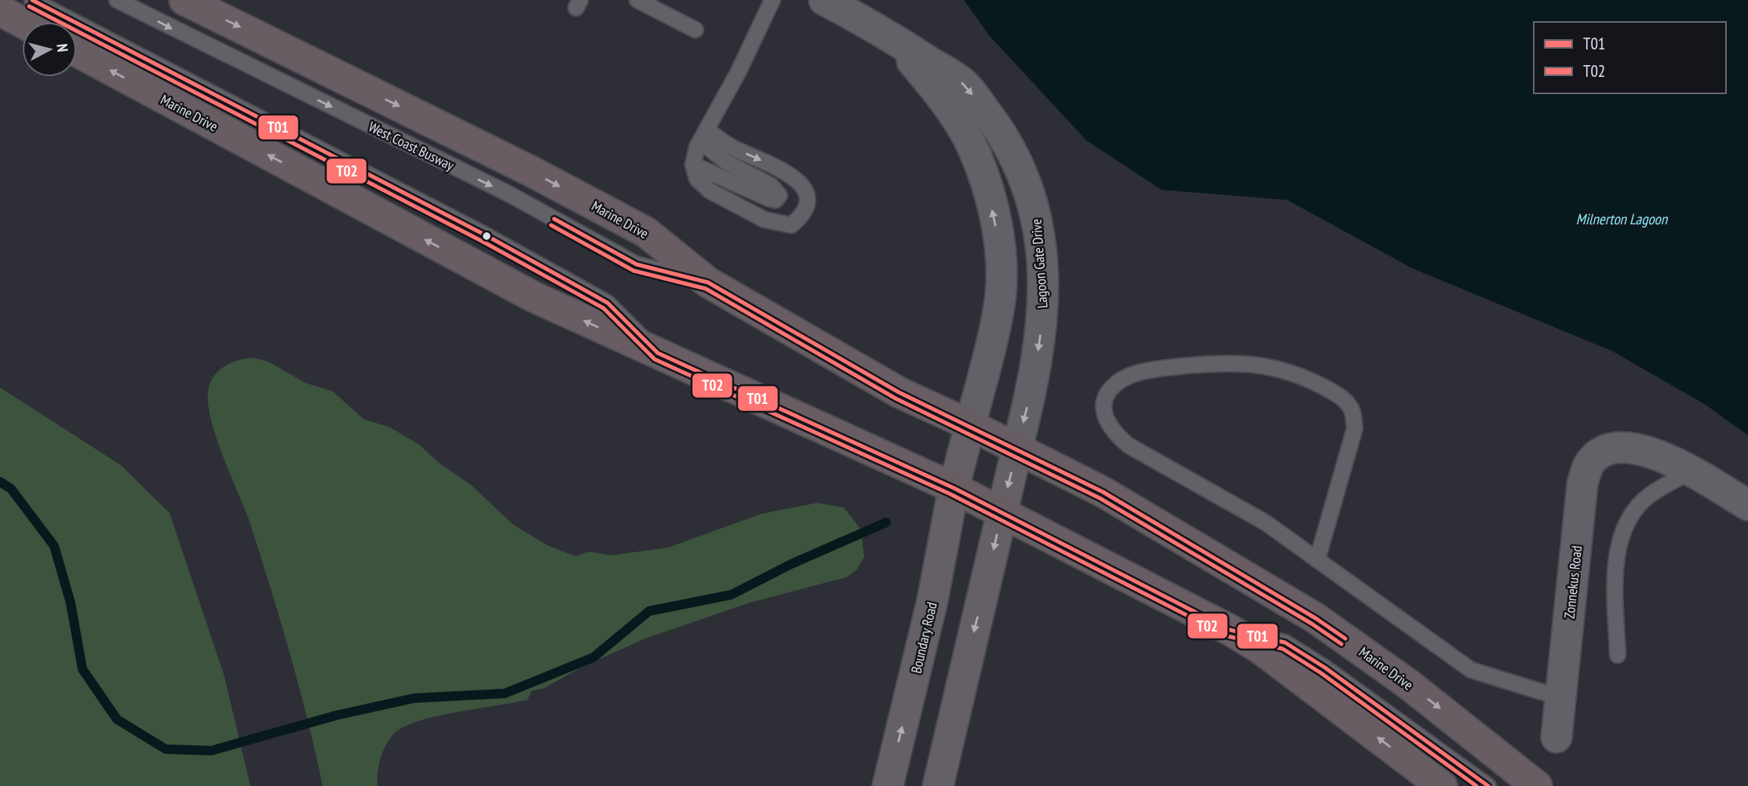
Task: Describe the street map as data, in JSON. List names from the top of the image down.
{
  "streets": {
    "main road": ["Marine Drive", "Lagoon Gate Drive", "Boundary Road"],
    "street": ["Zonnekus Road"],
    "lane": ["West Coast Busway"]
  },
  "crossings": [
    ["Marine Drive", "West Coast Busway"],
    ["Marine Drive", "Lagoon Gate Drive"],
    ["Marine Drive", "Boundary Road"],
    ["Lagoon Gate Drive", "Boundary Road"]
  ],
  "water": ["Milnerton Lagoon"],
  "lines": ["transit line T01", "transit line T02"],
  "legend": ["T01", "T02"],
  "north": "right"
}
